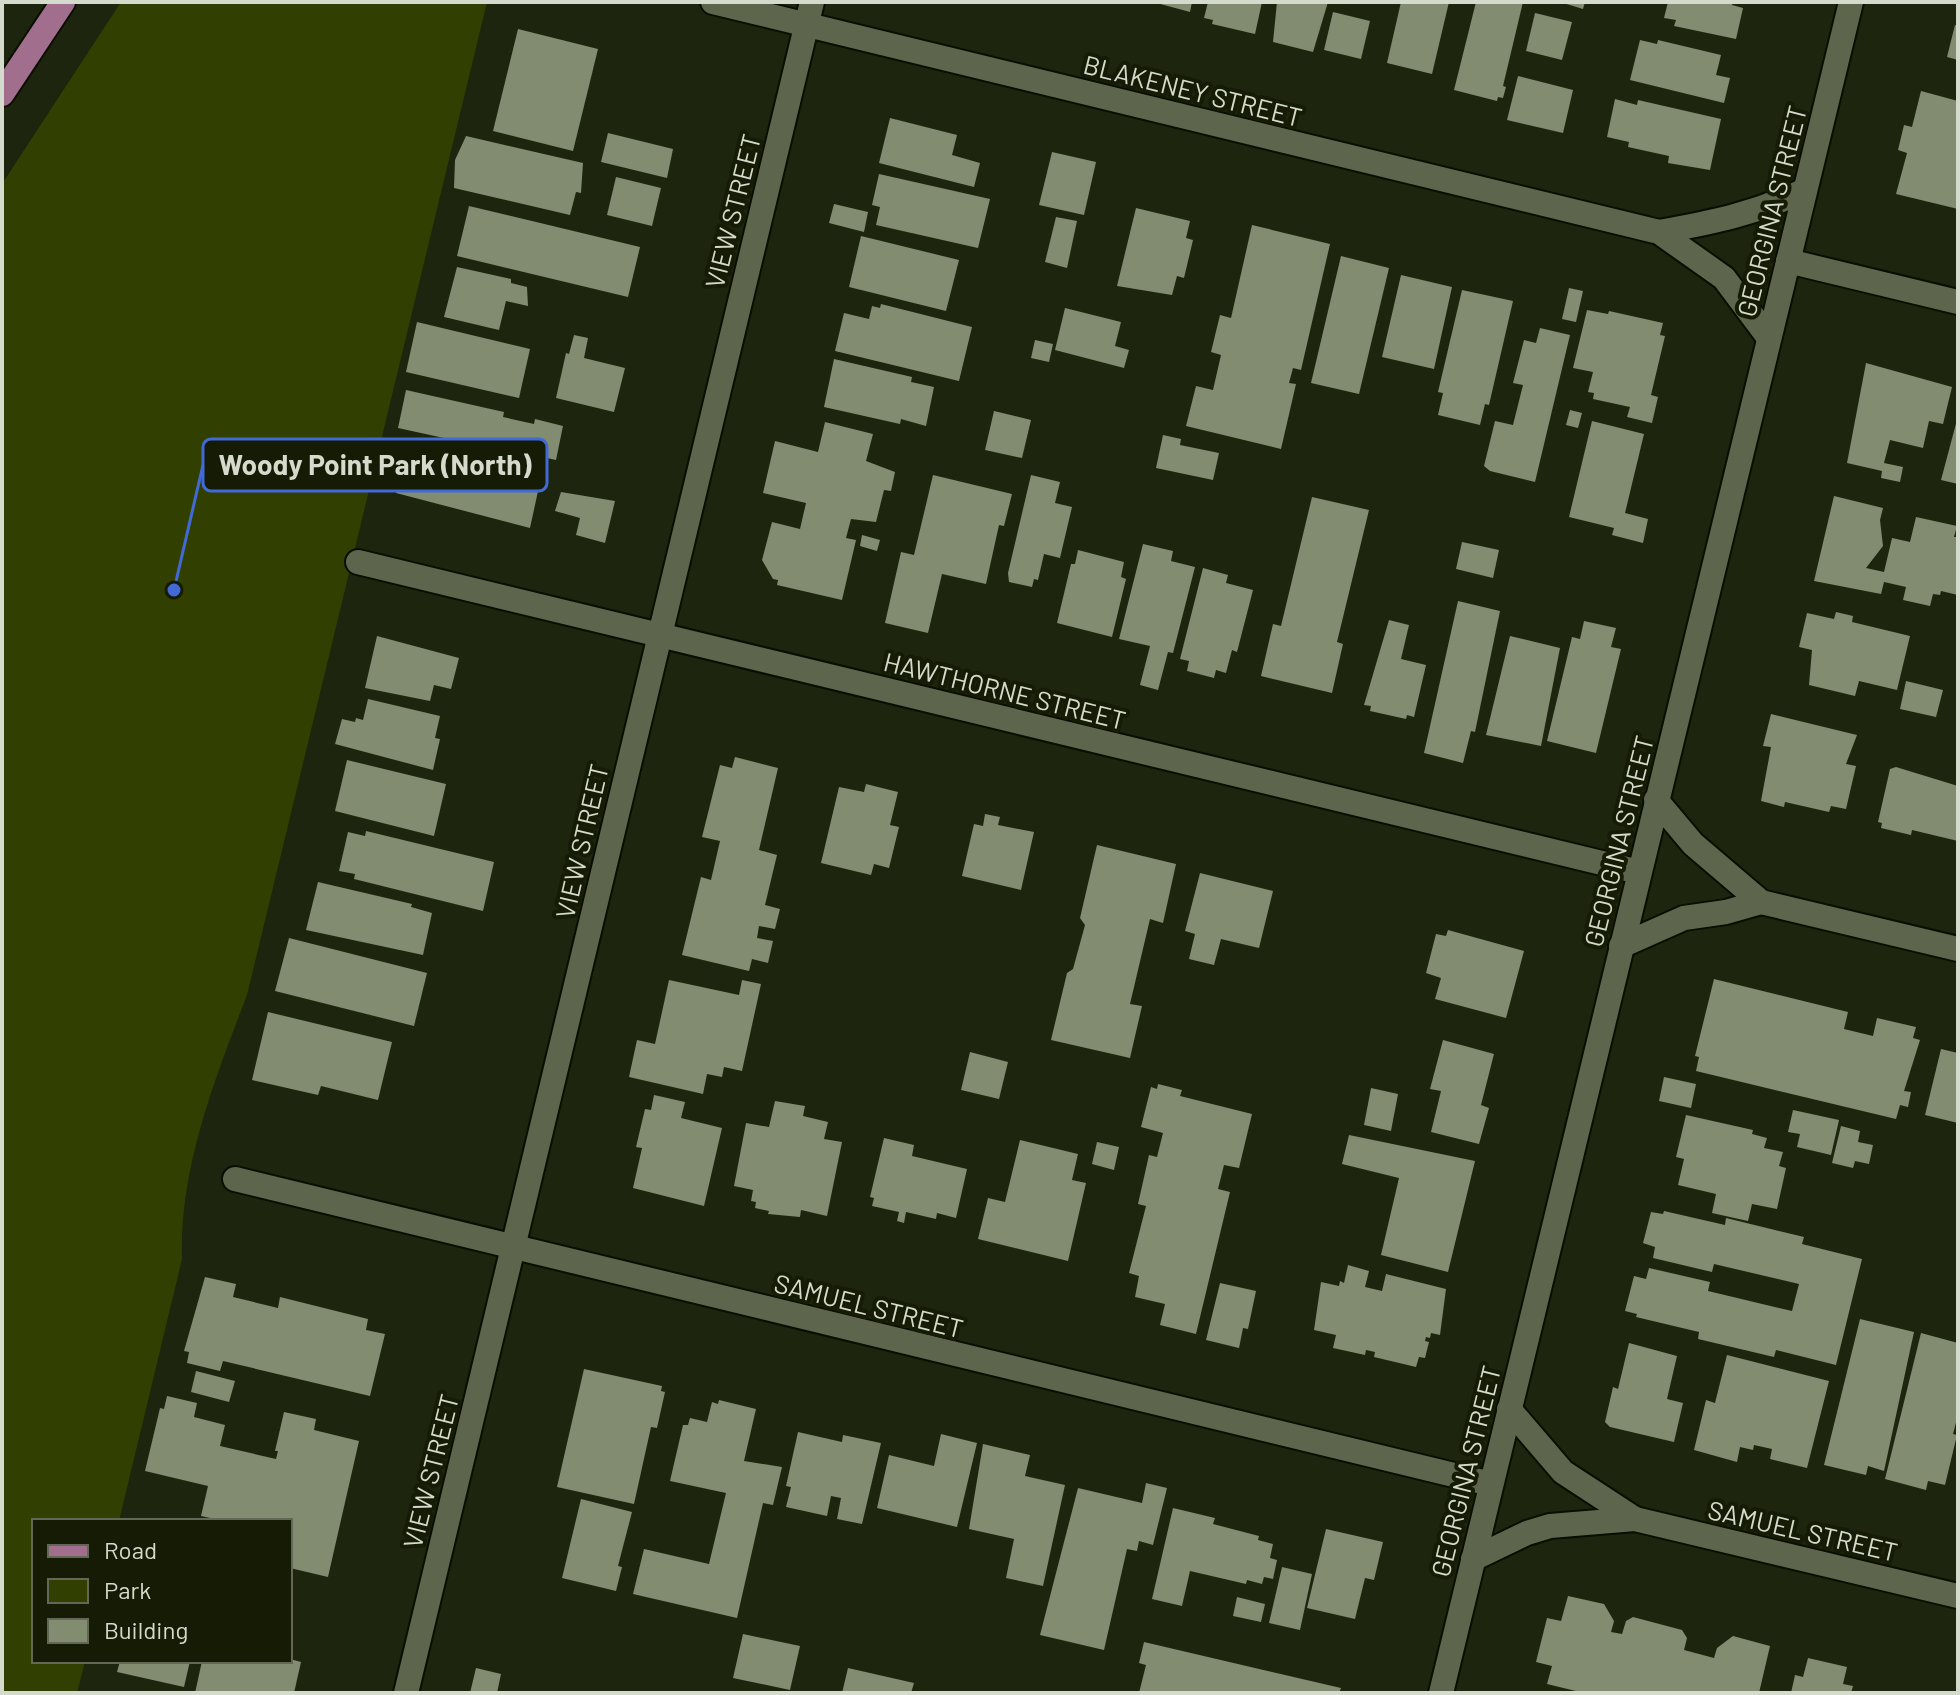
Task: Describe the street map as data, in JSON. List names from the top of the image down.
{
  "streets": {
    "street": [
      "BLAKENEY STREET",
      "VIEW STREET",
      "GEORGINA STREET",
      "HAWTHORNE STREET",
      "SAMUEL STREET"
    ]
  },
  "crossings": [
    ["BLAKENEY STREET", "VIEW STREET"],
    ["BLAKENEY STREET", "GEORGINA STREET"],
    ["VIEW STREET", "HAWTHORNE STREET"],
    ["VIEW STREET", "SAMUEL STREET"],
    ["GEORGINA STREET", "HAWTHORNE STREET"],
    ["GEORGINA STREET", "SAMUEL STREET"]
  ],
  "places": ["Woody Point Park (North)"],
  "legend": ["Road", "Park", "Building"]
}
